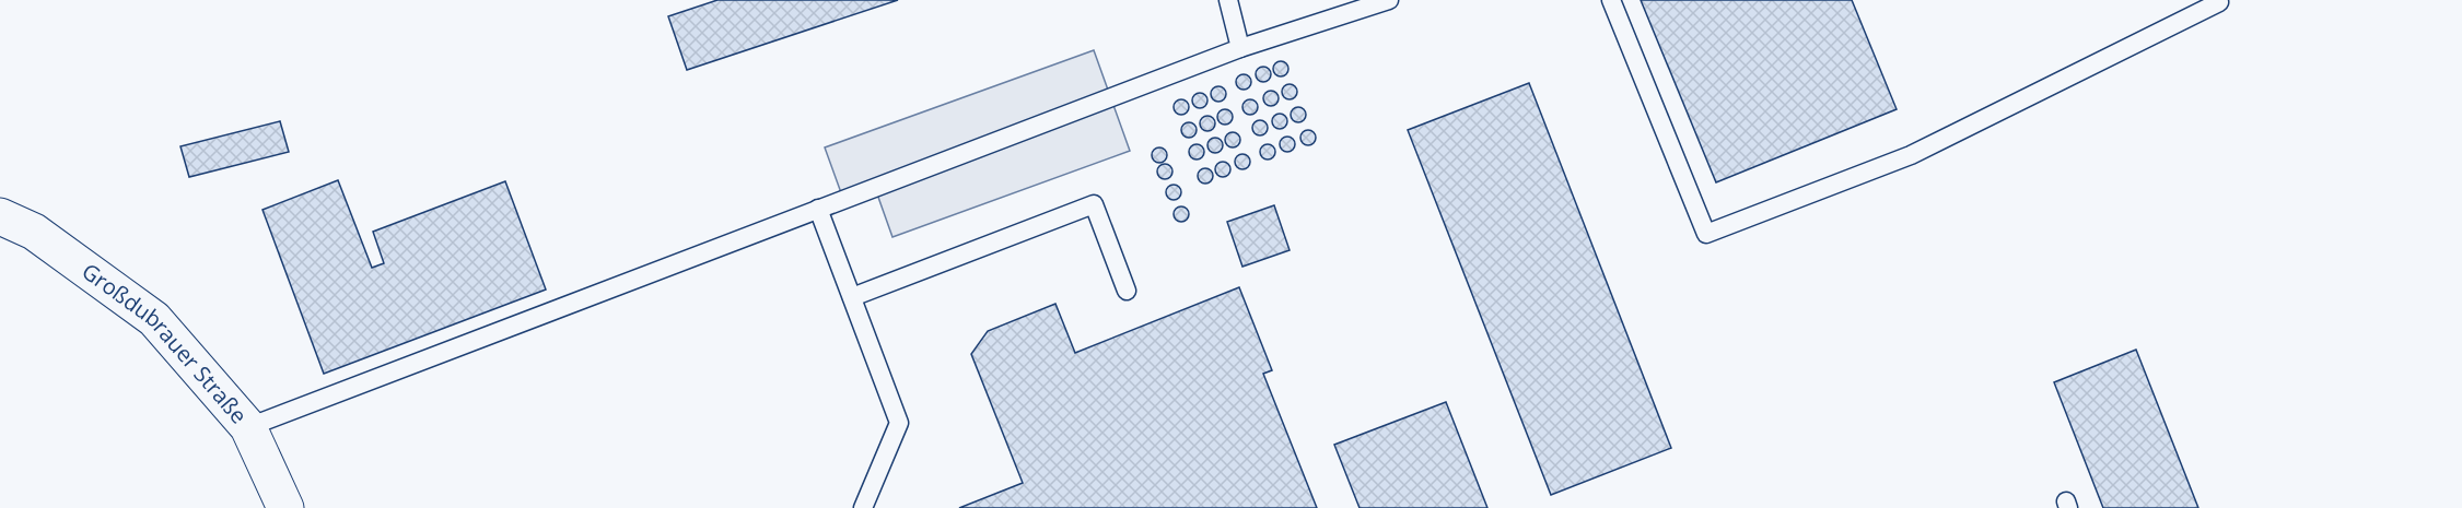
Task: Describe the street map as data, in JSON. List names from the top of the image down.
{
  "streets": {
    "main road": ["Großdubrauer Straße"]
  }
}
